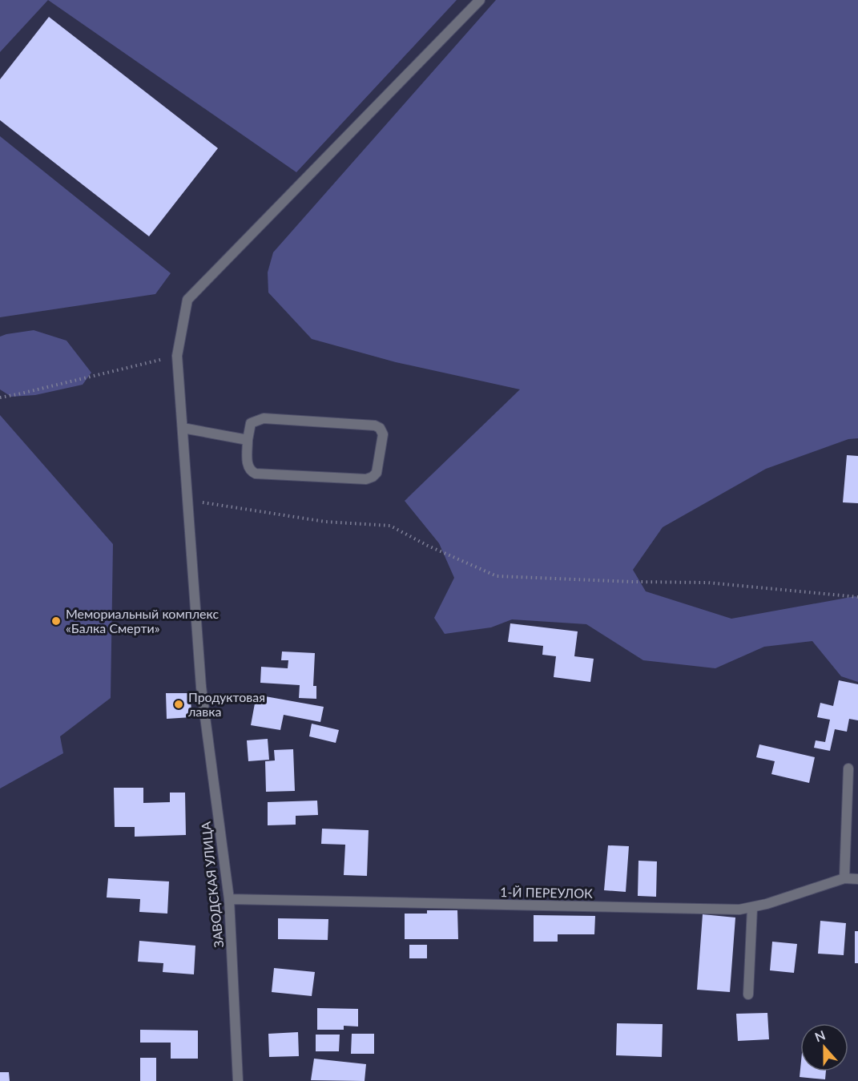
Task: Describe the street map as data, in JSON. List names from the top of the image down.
{
  "streets": {
    "street": ["ЗАВОДСКАЯ УЛИЦА", "1-Й ПЕРЕУЛОК"]
  },
  "crossings": [
    ["ЗАВОДСКАЯ УЛИЦА", "1-Й ПЕРЕУЛОК"]
  ],
  "places": ["Мемориальный комплекс «Балка Смерти»", "Продуктовая лавка"],
  "north": "top"
}
